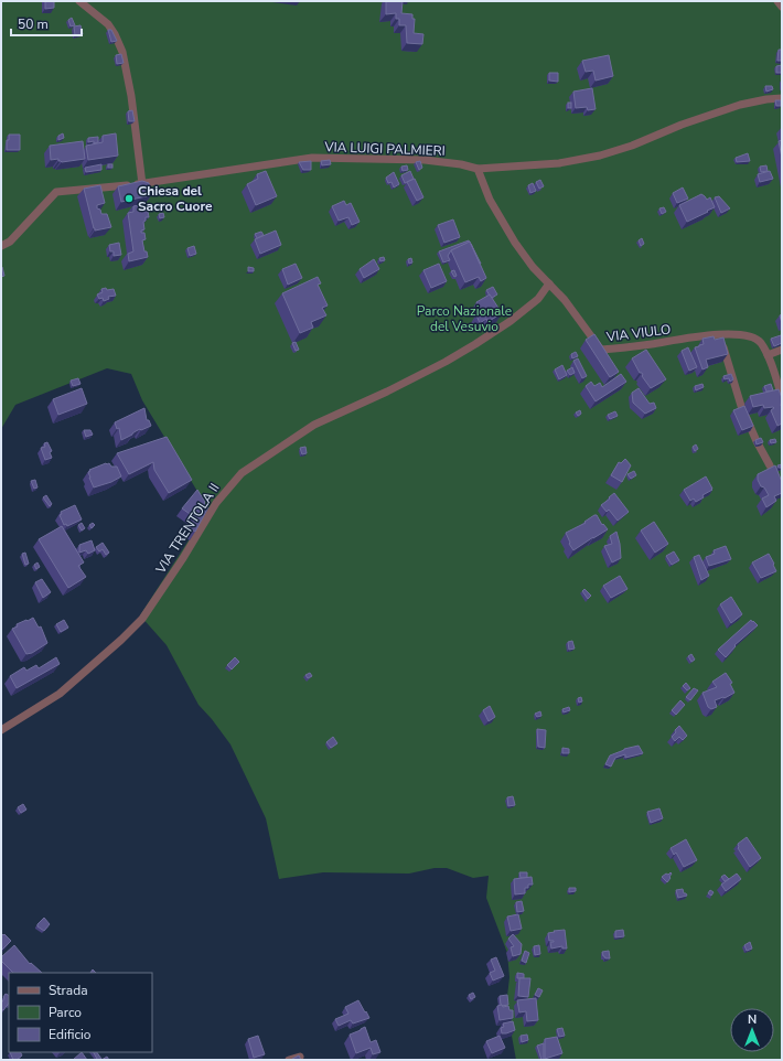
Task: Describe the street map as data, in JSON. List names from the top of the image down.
{
  "streets": {
    "street": ["VIA LUIGI PALMIERI", "VIA VIULO", "VIA TRENTOLA II"]
  },
  "crossings": [
    ["VIA LUIGI PALMIERI", "VIA VIULO"],
    ["VIA VIULO", "VIA TRENTOLA II"]
  ],
  "parks": ["Parco Nazionale del Vesuvio"],
  "places": ["Chiesa del Sacro Cuore"],
  "legend": ["Strada", "Parco", "Edificio"],
  "scale_bar": "50 m",
  "north": "top"
}
